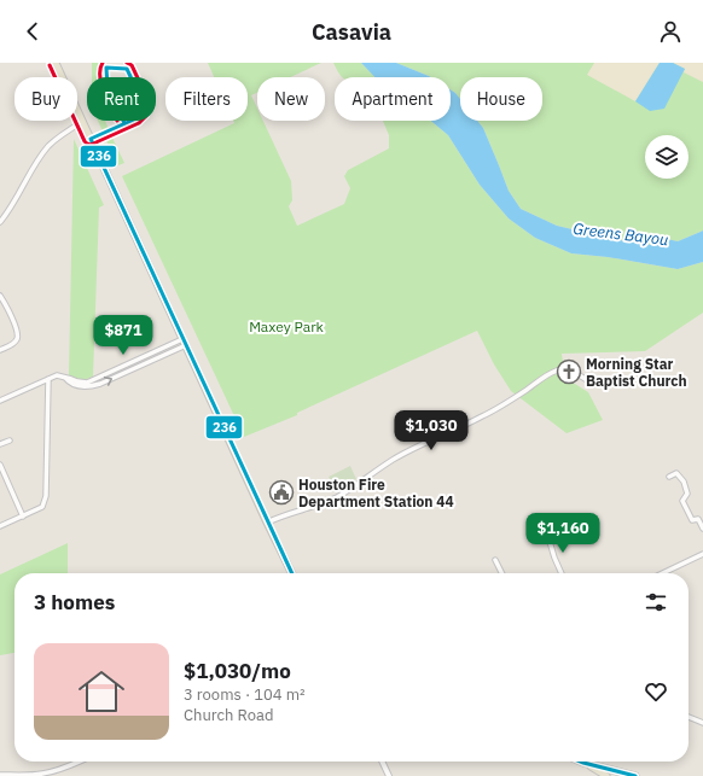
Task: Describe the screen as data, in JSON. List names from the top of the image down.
{
  "water": ["Greens Bayou"],
  "parks": ["Maxey Park"],
  "places": {
    "church": ["Morning Star Baptist Church"],
    "public building": ["Houston Fire Department Station 44"]
  },
  "lines": ["transit line 236"],
  "page": {
    "header": "Casavia",
    "chip": [
      "Buy",
      "Rent",
      "Filters",
      "New",
      "Apartment",
      "House"
    ],
    "price": ["$871", "$1,030", "$1,160"],
    "heading": "3 homes",
    "list": [
      {
        "name": "$1,030/mo",
        "note": "3 rooms · 104 m² · Church Road"
      }
    ]
  }
}
